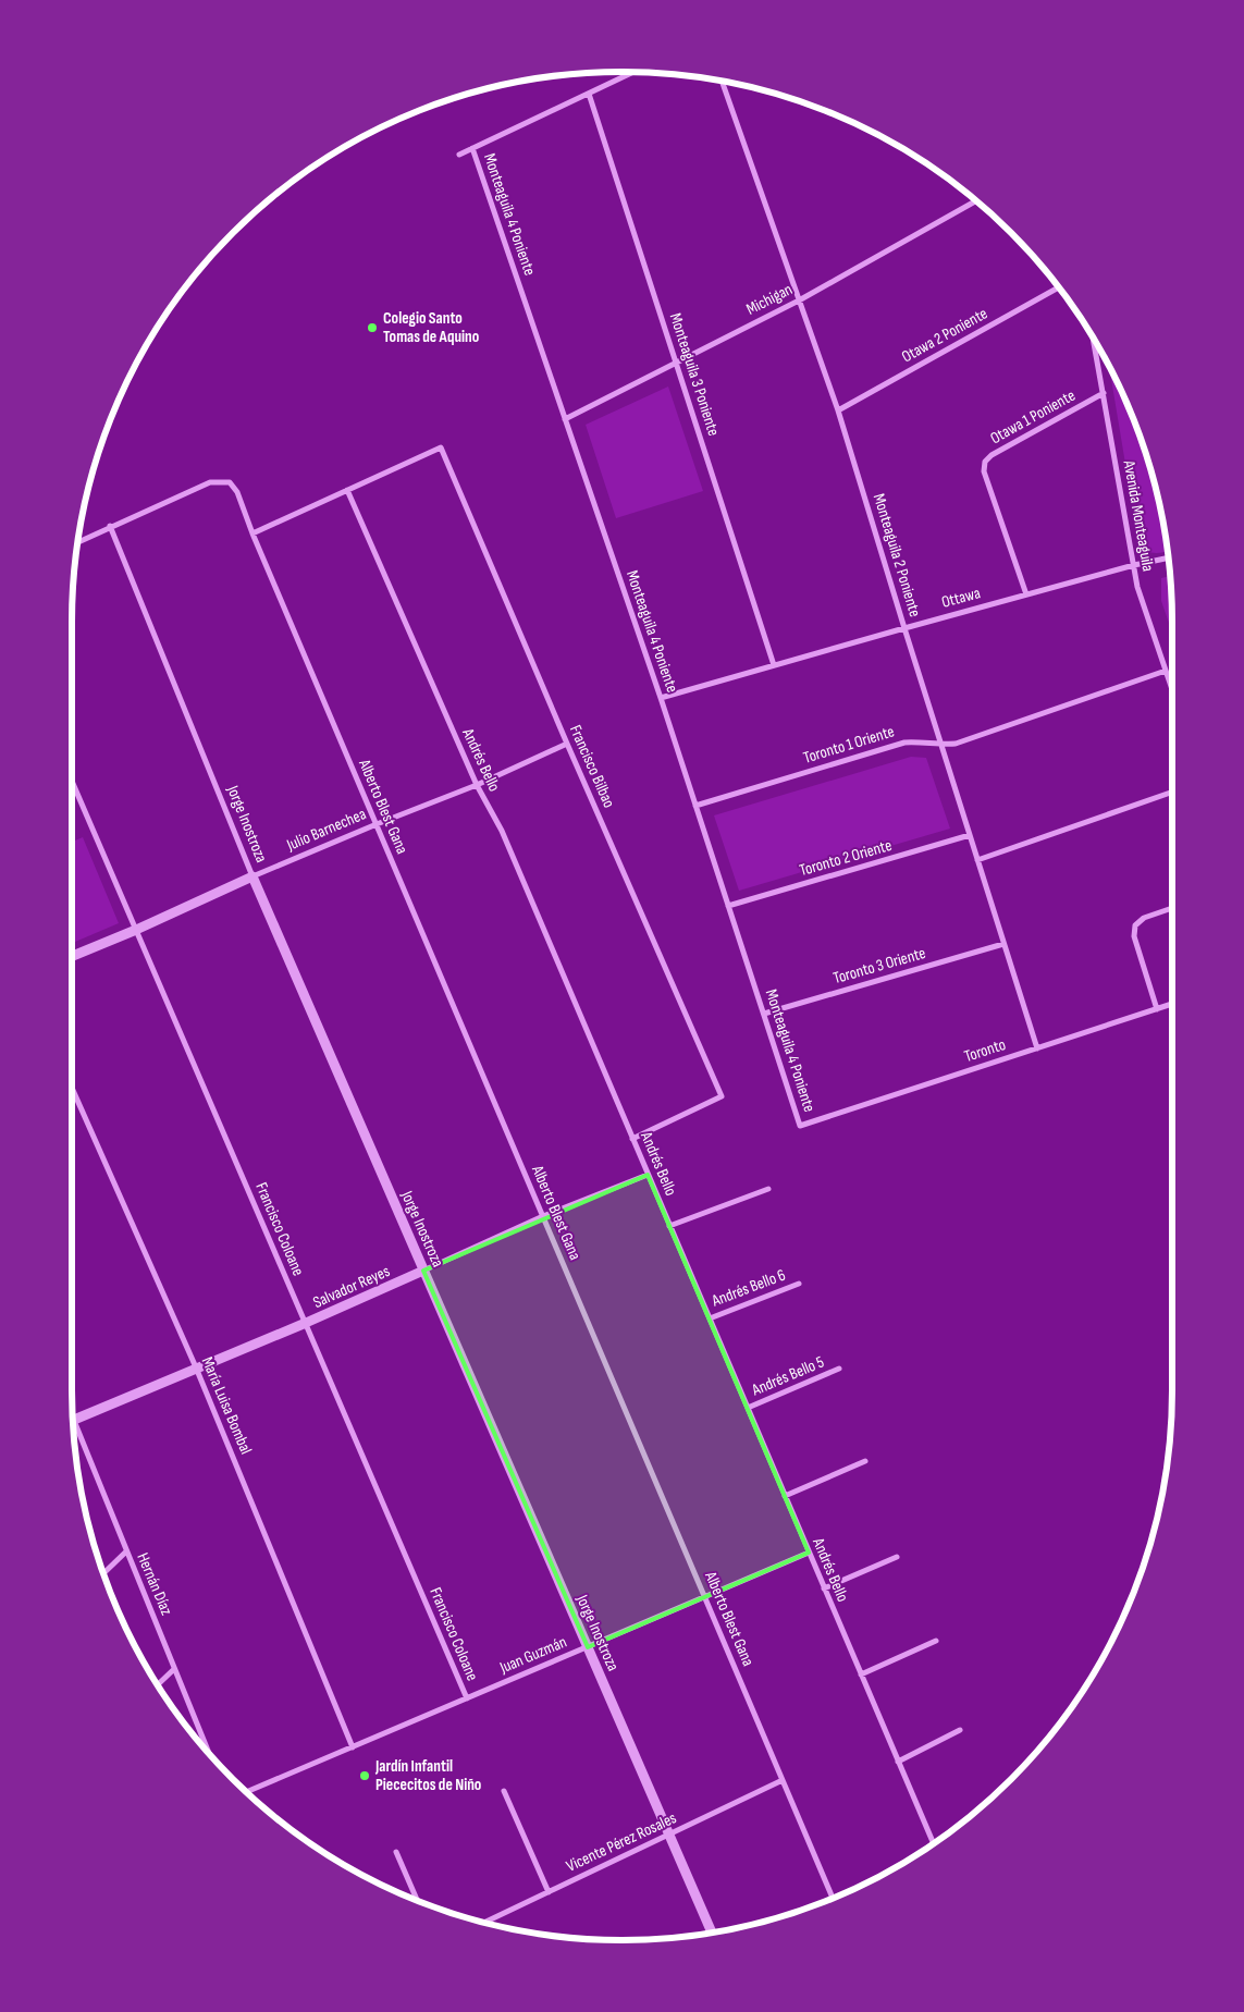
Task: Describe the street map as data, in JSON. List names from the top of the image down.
{
  "streets": {
    "street": [
      "Monteaguila 4 Poniente",
      "Michigan",
      "Otawa 2 Poniente",
      "Monteaguila 3 Poniente",
      "Otawa 1 Poniente",
      "Avenida Monteaguila",
      "Monteaguila 2 Poniente",
      "Ottawa",
      "Toronto 1 Oriente",
      "Andrés Bello",
      "Francisco Bilbao",
      "Alberto Blest Gana",
      "Jorge Inostroza",
      "Julio Barnechea",
      "Toronto 2 Oriente",
      "Toronto 3 Oriente",
      "Toronto",
      "Francisco Coloane",
      "Salvador Reyes",
      "Andrés Bello 6",
      "Andrés Bello 5",
      "María Luisa Bombal",
      "Hernán Díaz",
      "Juan Guzmán",
      "Vicente Pérez Rosales"
    ]
  },
  "crossings": [
    ["Monteaguila 4 Poniente", "Michigan"],
    ["Monteaguila 4 Poniente", "Ottawa"],
    ["Monteaguila 4 Poniente", "Toronto 1 Oriente"],
    ["Monteaguila 4 Poniente", "Toronto 2 Oriente"],
    ["Monteaguila 4 Poniente", "Toronto 3 Oriente"],
    ["Monteaguila 4 Poniente", "Toronto"],
    ["Michigan", "Monteaguila 3 Poniente"],
    ["Michigan", "Monteaguila 2 Poniente"],
    ["Otawa 2 Poniente", "Monteaguila 2 Poniente"],
    ["Monteaguila 3 Poniente", "Ottawa"],
    ["Otawa 1 Poniente", "Avenida Monteaguila"],
    ["Otawa 1 Poniente", "Ottawa"],
    ["Avenida Monteaguila", "Ottawa"],
    ["Avenida Monteaguila", "Toronto 1 Oriente"],
    ["Monteaguila 2 Poniente", "Ottawa"],
    ["Monteaguila 2 Poniente", "Toronto 1 Oriente"],
    ["Monteaguila 2 Poniente", "Toronto 2 Oriente"],
    ["Monteaguila 2 Poniente", "Toronto 3 Oriente"],
    ["Monteaguila 2 Poniente", "Toronto"],
    ["Andrés Bello", "Francisco Bilbao"],
    ["Andrés Bello", "Julio Barnechea"],
    ["Andrés Bello", "Salvador Reyes"],
    ["Andrés Bello", "Andrés Bello 6"],
    ["Andrés Bello", "Andrés Bello 5"],
    ["Andrés Bello", "Juan Guzmán"],
    ["Francisco Bilbao", "Julio Barnechea"],
    ["Alberto Blest Gana", "Jorge Inostroza"],
    ["Alberto Blest Gana", "Julio Barnechea"],
    ["Alberto Blest Gana", "Salvador Reyes"],
    ["Alberto Blest Gana", "Juan Guzmán"],
    ["Alberto Blest Gana", "Vicente Pérez Rosales"],
    ["Jorge Inostroza", "Julio Barnechea"],
    ["Jorge Inostroza", "Salvador Reyes"],
    ["Jorge Inostroza", "Juan Guzmán"],
    ["Jorge Inostroza", "Vicente Pérez Rosales"],
    ["Julio Barnechea", "Francisco Coloane"],
    ["Francisco Coloane", "Salvador Reyes"],
    ["Francisco Coloane", "Juan Guzmán"],
    ["Salvador Reyes", "María Luisa Bombal"],
    ["María Luisa Bombal", "Juan Guzmán"]
  ],
  "places": ["Colegio Santo Tomas de Aquino", "Jardín Infantil Piececitos de Niño"]
}
